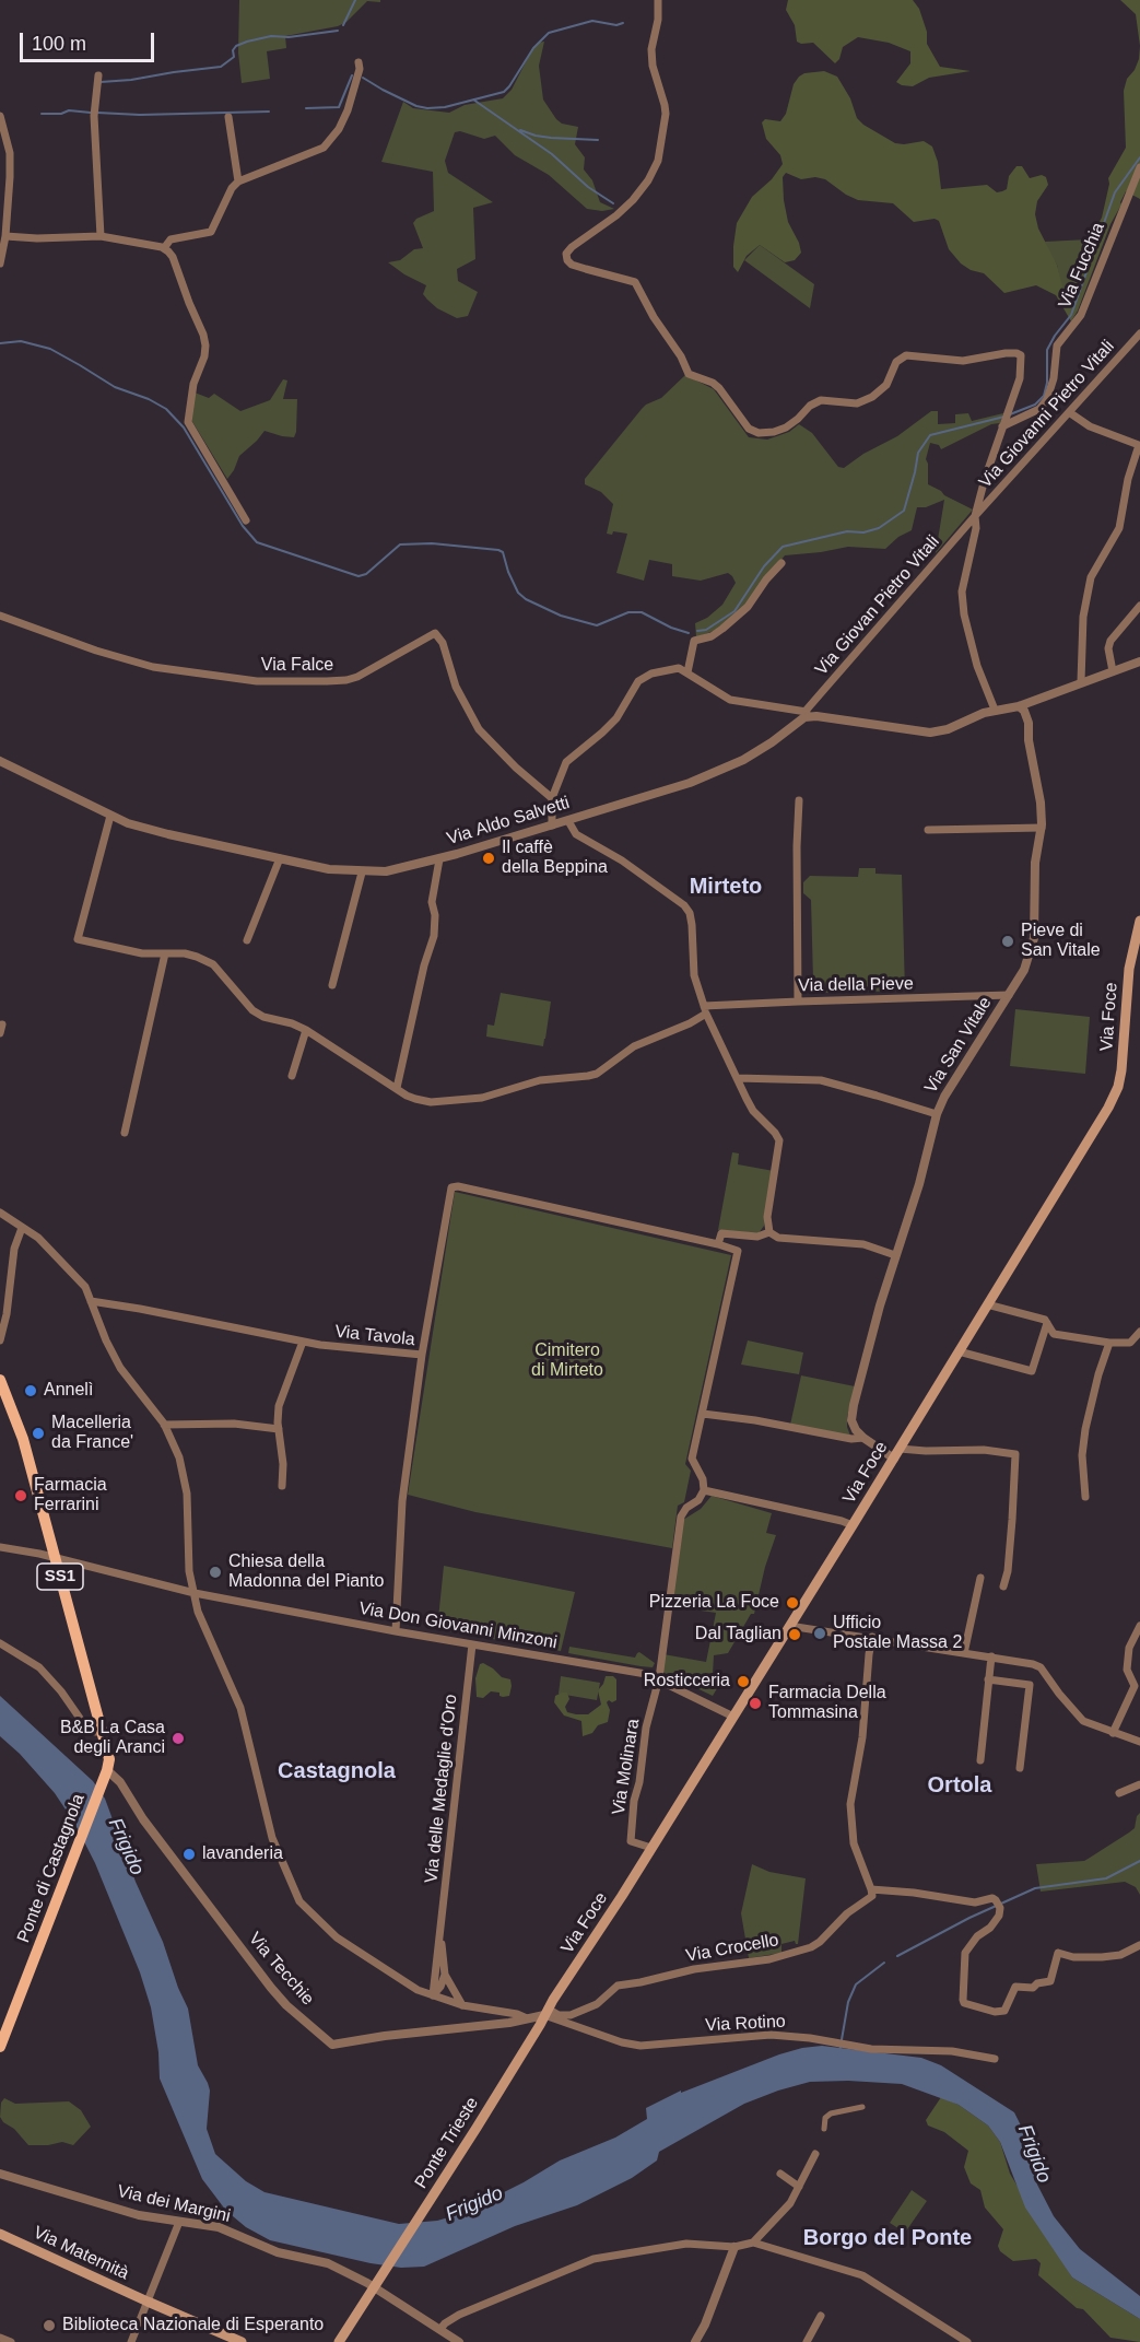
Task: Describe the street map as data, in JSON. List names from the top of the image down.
{
  "streets": {
    "main road": [
      "Via Foce",
      "SS1",
      "Ponte di Castagnola",
      "Ponte Trieste",
      "Via Maternità"
    ],
    "street": [
      "Via Fucchia",
      "Via Giovanni Pietro Vitali",
      "Via Giovan Pietro Vitali",
      "Via Falce",
      "Via Aldo Salvetti",
      "Via della Pieve",
      "Via San Vitale",
      "Via Tavola",
      "Via Don Giovanni Minzoni",
      "Via Molinara",
      "Via delle Medaglie d'Oro",
      "Via Crocello",
      "Via Tecchie",
      "Via Rotino",
      "Via dei Margini"
    ]
  },
  "crossings": [
    ["Via Giovanni Pietro Vitali", "Via Giovan Pietro Vitali"],
    ["Via Giovan Pietro Vitali", "Via Aldo Salvetti"],
    ["Via della Pieve", "Via San Vitale"],
    ["Via Foce", "Via Don Giovanni Minzoni"],
    ["Via Foce", "Via Molinara"],
    ["Via Foce", "Via Crocello"],
    ["Via Foce", "Via Tecchie"],
    ["Via Foce", "Via Rotino"],
    ["Via Foce", "Ponte Trieste"],
    ["Via Tavola", "Via Don Giovanni Minzoni"],
    ["SS1", "Via Don Giovanni Minzoni"],
    ["SS1", "Ponte di Castagnola"],
    ["SS1", "Via Tecchie"],
    ["Via Don Giovanni Minzoni", "Via Molinara"],
    ["Via Don Giovanni Minzoni", "Via delle Medaglie d'Oro"],
    ["Ponte di Castagnola", "Via Tecchie"],
    ["Via Crocello", "Via Tecchie"],
    ["Via Crocello", "Via Rotino"],
    ["Via Crocello", "Ponte Trieste"],
    ["Via Tecchie", "Via Rotino"],
    ["Via Tecchie", "Ponte Trieste"],
    ["Via Rotino", "Ponte Trieste"],
    ["Ponte Trieste", "Via dei Margini"]
  ],
  "districts": [
    "Mirteto",
    "Castagnola",
    "Ortola",
    "Borgo del Ponte"
  ],
  "water": ["Frigido"],
  "parks": ["Cimitero di Mirteto"],
  "places": [
    "Il caffè della Beppina",
    "Pieve di San Vitale",
    "Annelì",
    "Macelleria da France'",
    "Farmacia Ferrarini",
    "Chiesa della Madonna del Pianto",
    "Pizzeria La Foce",
    "Ufficio Postale Massa 2",
    "Dal Taglian",
    "Rosticceria",
    "Farmacia Della Tommasina",
    "B&B La Casa degli Aranci",
    "lavanderia",
    "Biblioteca Nazionale di Esperanto"
  ],
  "scale_bar": "100 m"
}
